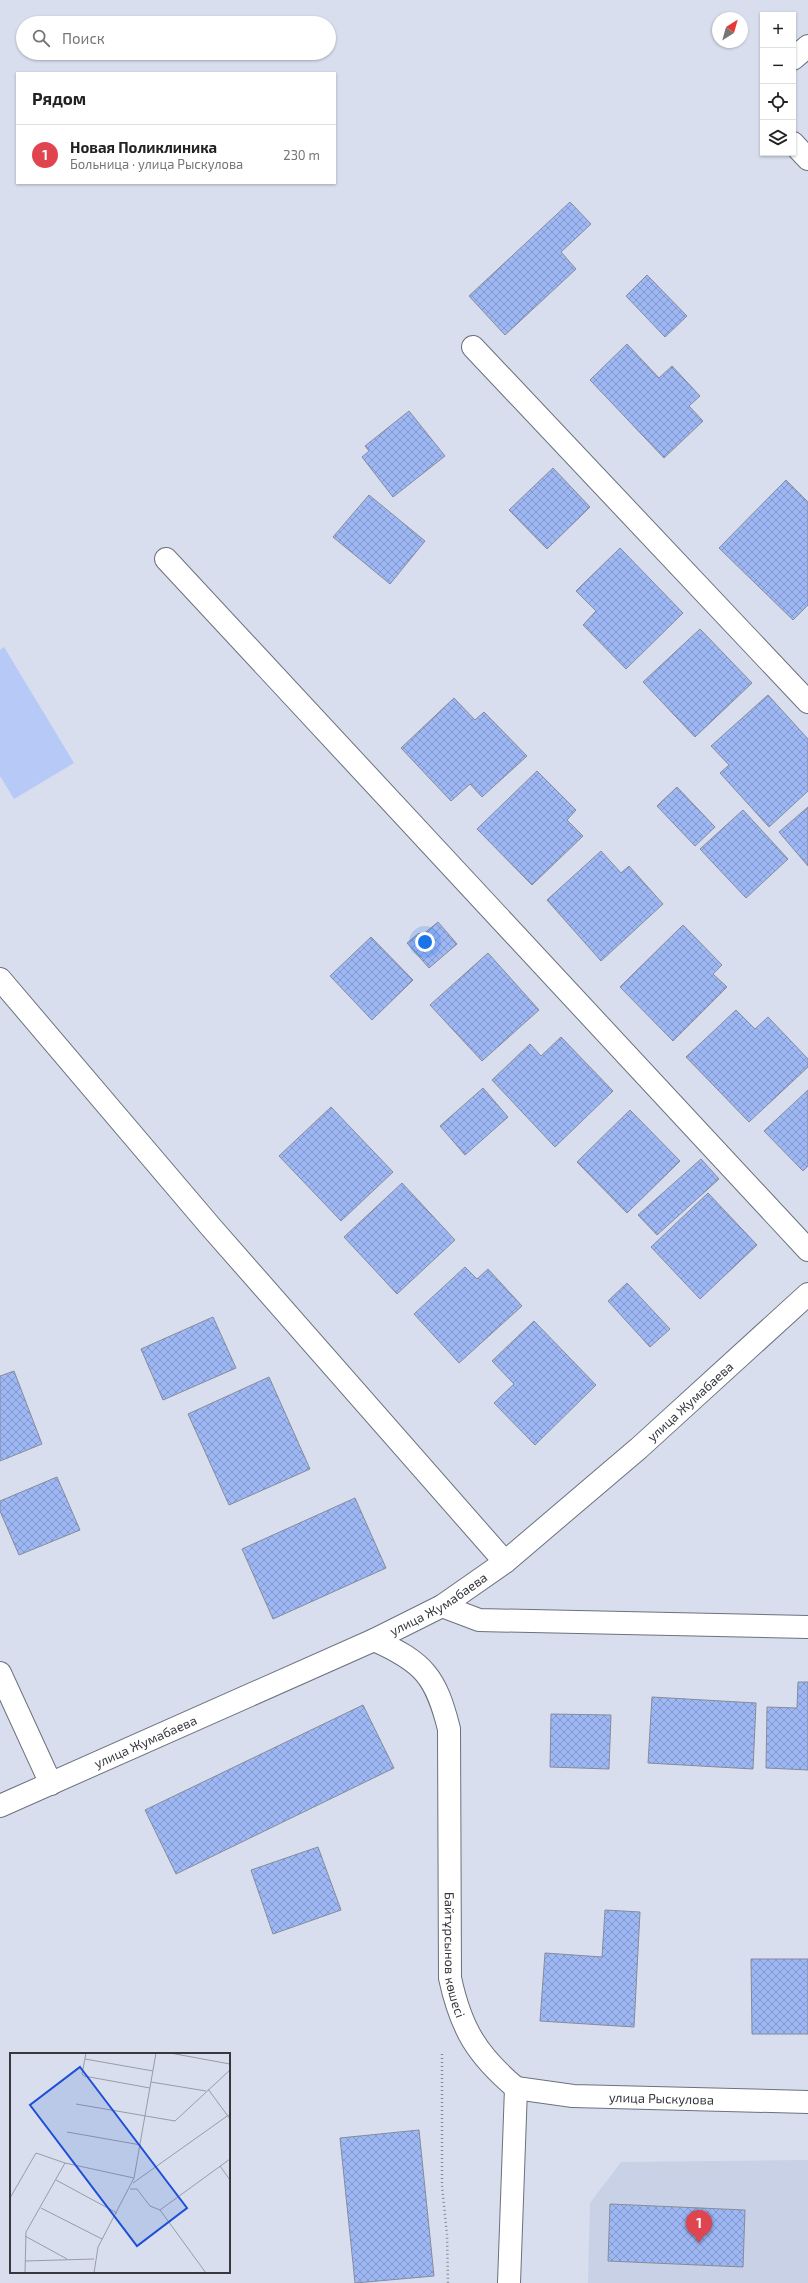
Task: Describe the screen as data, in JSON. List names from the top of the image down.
{
  "streets": {
    "street": ["улица Жумабаева", "Байтұрсынов көшесі", "улица Рыскулова"]
  },
  "crossings": [
    ["улица Жумабаева", "Байтұрсынов көшесі"],
    ["Байтұрсынов көшесі", "улица Рыскулова"]
  ],
  "north": "top right",
  "page": {
    "map_buttons": ["+", "−"],
    "search": "Поиск",
    "heading": "Рядом",
    "list": [
      {
        "mark": "1",
        "name": "Новая Поликлиника",
        "note": "Больница · улица Рыскулова",
        "value": "230 m"
      }
    ],
    "pins": "1"
  }
}
